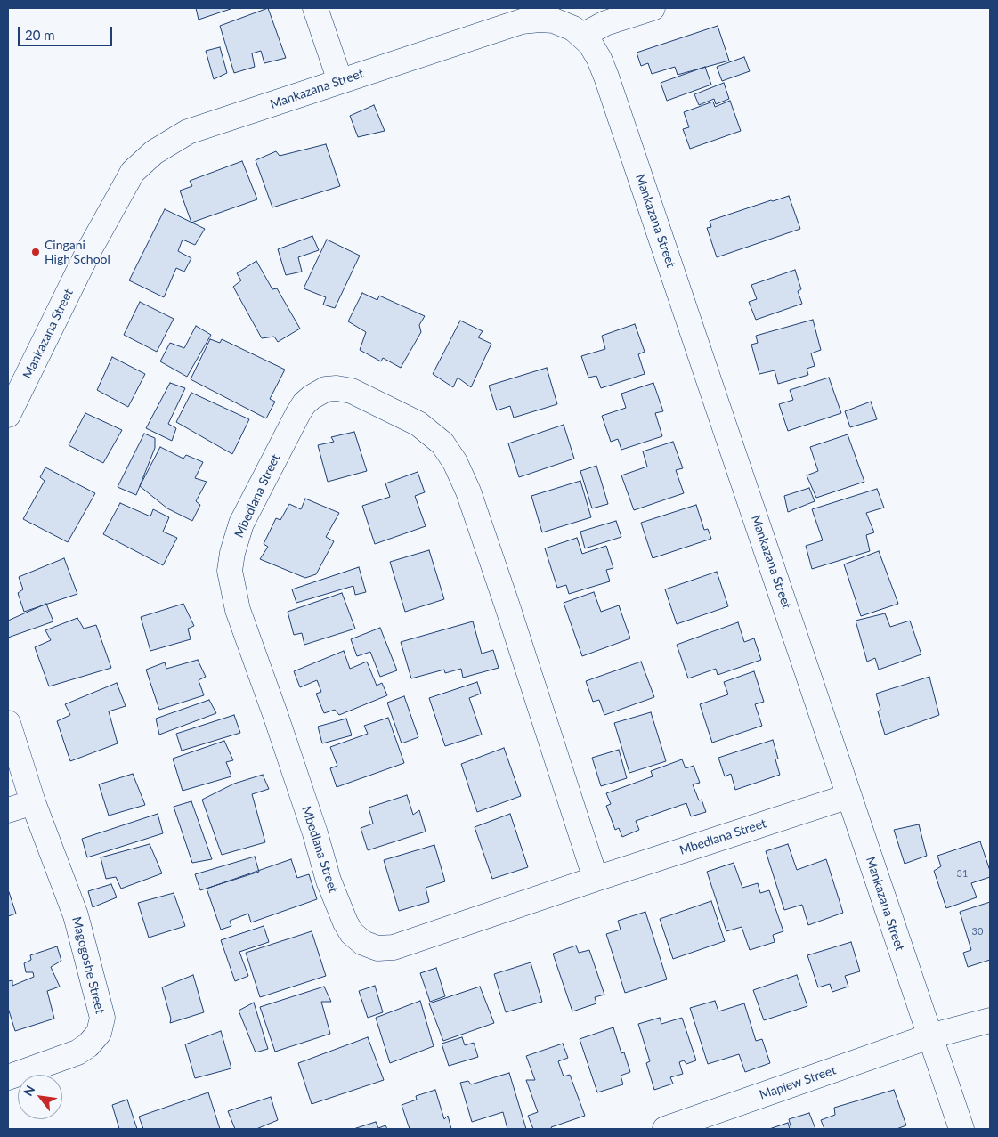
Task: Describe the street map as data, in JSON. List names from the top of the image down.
{
  "streets": {
    "street": [
      "Mankazana Street",
      "Mbedlana Street",
      "Magogoshe Street",
      "Mapiew Street"
    ]
  },
  "crossings": [
    ["Mankazana Street", "Mbedlana Street"],
    ["Mankazana Street", "Mapiew Street"]
  ],
  "places": ["Cingani High School"],
  "house_numbers": ["31", "30"],
  "scale_bar": "20 m",
  "north": "top left"
}
